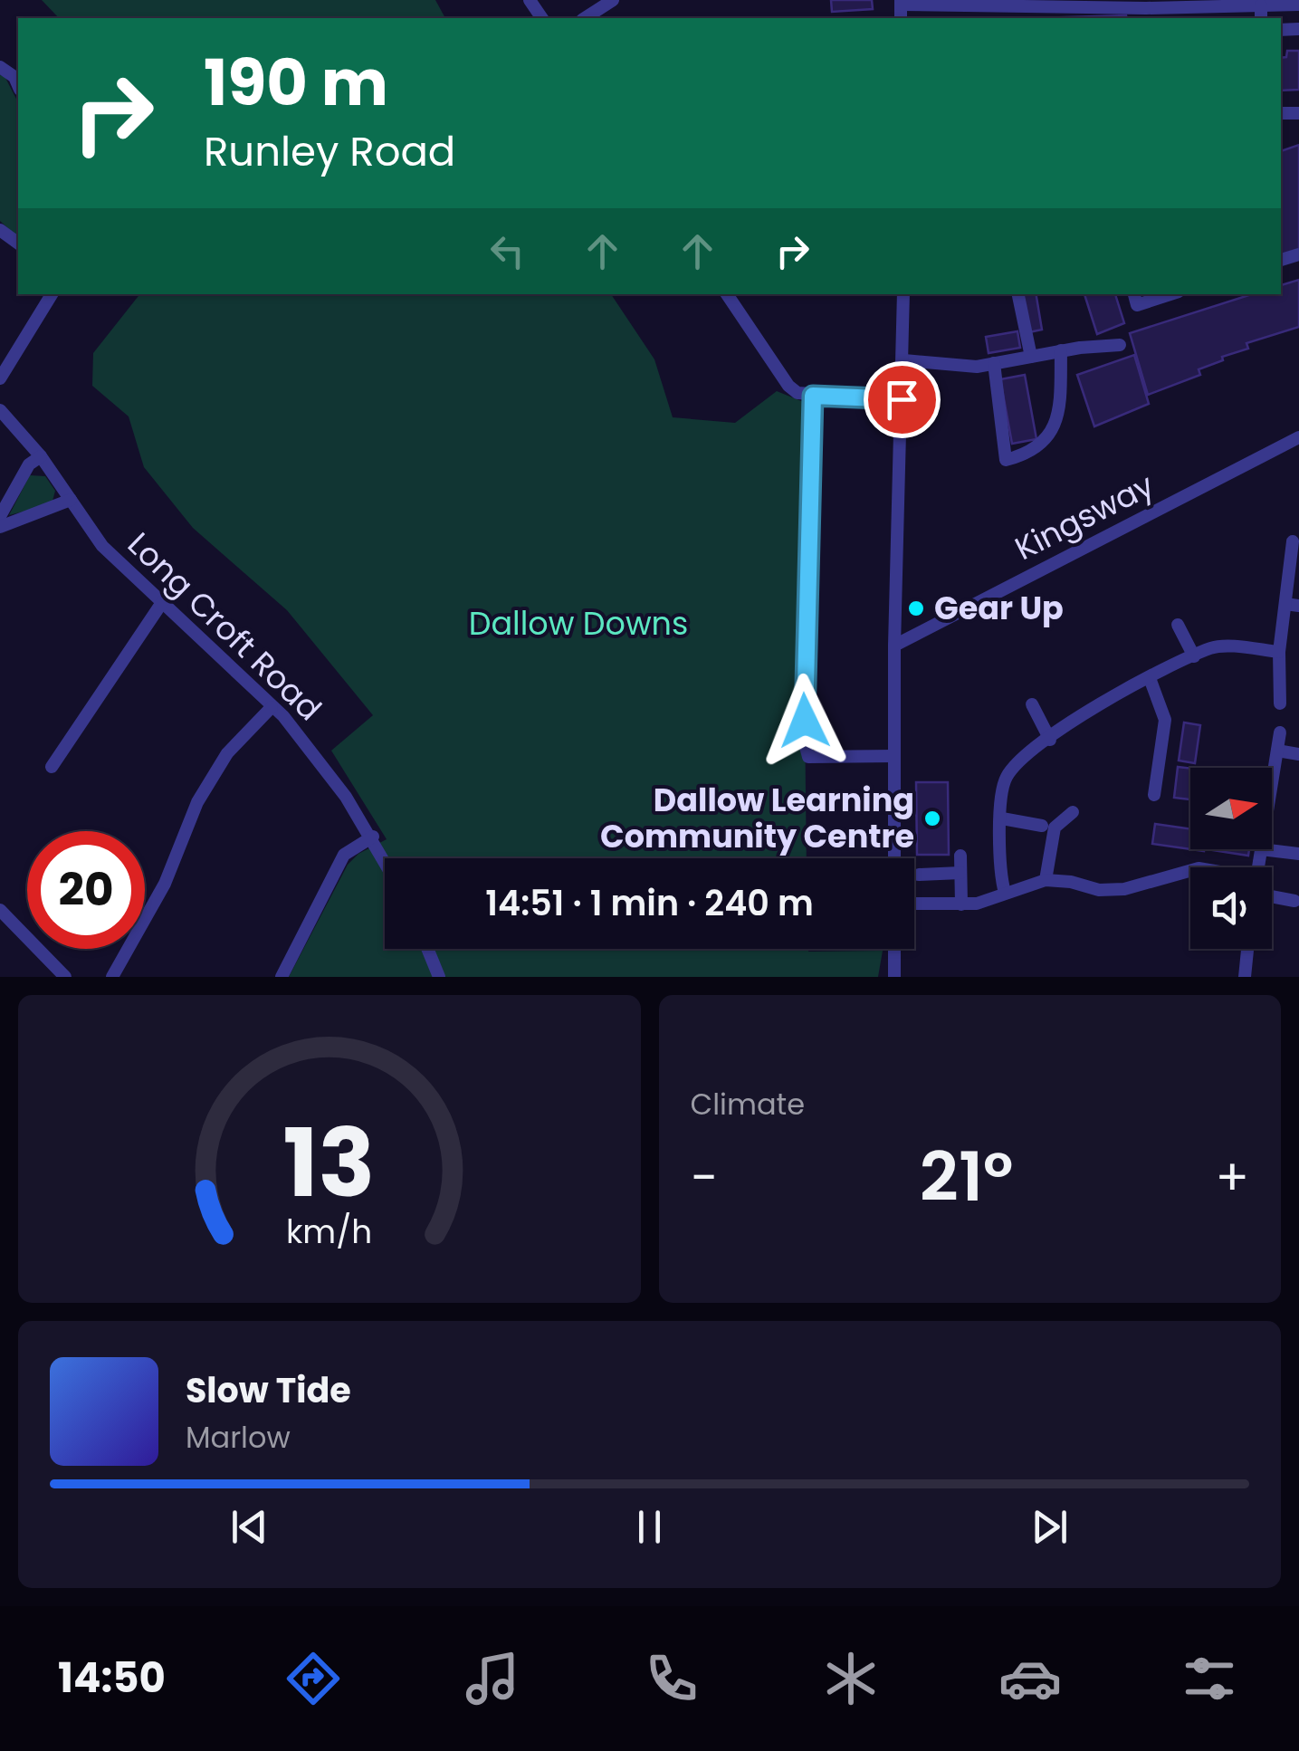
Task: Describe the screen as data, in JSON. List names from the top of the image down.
{
  "streets": {
    "street": ["Kingsway", "Long Croft Road"]
  },
  "parks": ["Dallow Downs"],
  "places": ["Gear Up", "Dallow Learning Community Centre"],
  "north": "right",
  "page": {
    "turn": ["190 m", "Runley Road"],
    "limit": "20",
    "trip": "14:51 · 1 min · 240 m",
    "tile": "Climate",
    "heat": ["−", "21°", "+"],
    "song": ["Slow Tide", "Marlow"],
    "tabs": "14:50",
    "gauge": ["13", "km/h"]
  }
}
